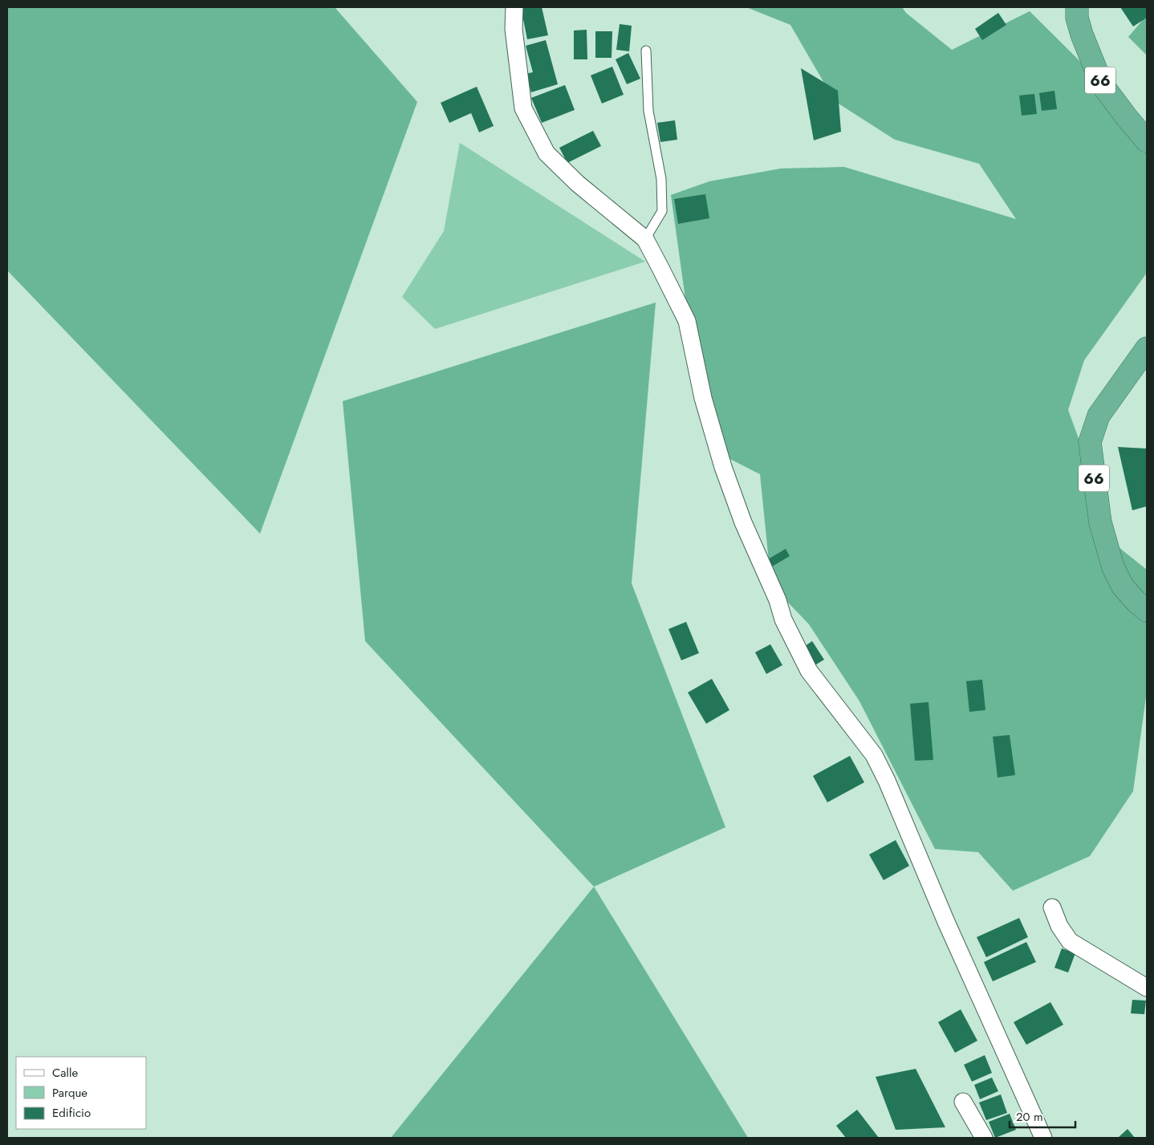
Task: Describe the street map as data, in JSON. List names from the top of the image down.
{
  "streets": {
    "highway": ["66"]
  },
  "legend": ["Calle", "Parque", "Edificio"],
  "scale_bar": "20 m"
}
